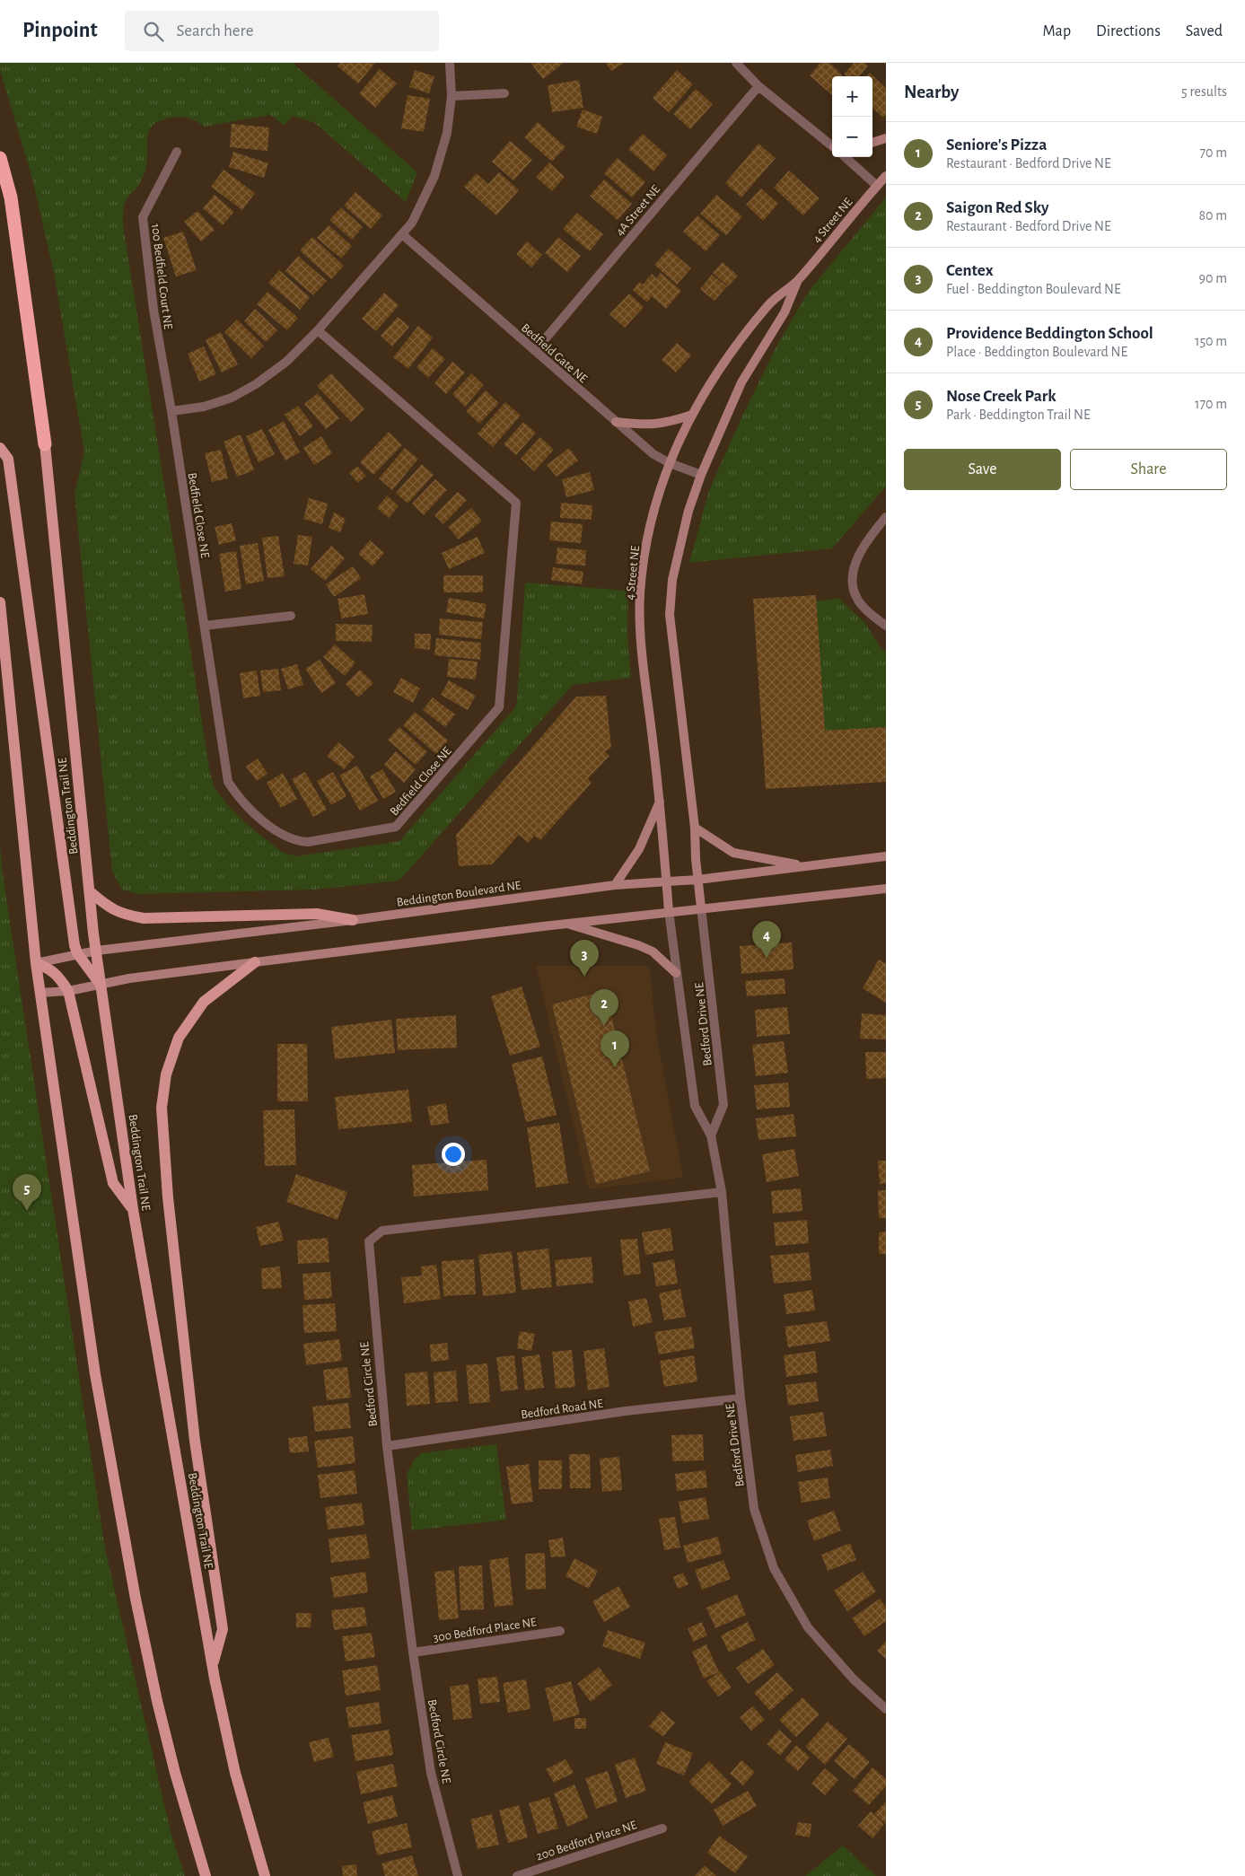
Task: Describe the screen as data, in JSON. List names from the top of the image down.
{
  "streets": {
    "main road": ["4 Street NE", "Beddington Trail NE", "Beddington Boulevard NE"],
    "street": [
      "4A Street NE",
      "100 Bedfield Court NE",
      "Bedfield Gate NE",
      "Bedfield Close NE",
      "Bedford Drive NE",
      "Bedford Circle NE",
      "Bedford Road NE",
      "300 Bedford Place NE",
      "200 Bedford Place NE"
    ]
  },
  "crossings": [
    ["4A Street NE", "Bedfield Gate NE"],
    ["4 Street NE", "Bedfield Gate NE"],
    ["4 Street NE", "Beddington Boulevard NE"],
    ["4 Street NE", "Bedford Drive NE"],
    ["100 Bedfield Court NE", "Bedfield Close NE"],
    ["Beddington Trail NE", "Beddington Boulevard NE"],
    ["Bedford Drive NE", "Bedford Circle NE"],
    ["Bedford Drive NE", "Bedford Road NE"],
    ["Bedford Circle NE", "Bedford Road NE"],
    ["Bedford Circle NE", "300 Bedford Place NE"]
  ],
  "page": {
    "header": "Pinpoint",
    "search": "Search here",
    "nav": ["Map", "Directions", "Saved"],
    "heading": ["Nearby", "5 results"],
    "map_buttons": ["+", "−"],
    "list": [
      {
        "mark": "1",
        "name": "Seniore's Pizza",
        "note": "Restaurant · Bedford Drive NE",
        "value": "70 m"
      },
      {
        "mark": "2",
        "name": "Saigon Red Sky",
        "note": "Restaurant · Bedford Drive NE",
        "value": "80 m"
      },
      {
        "mark": "3",
        "name": "Centex",
        "note": "Fuel · Beddington Boulevard NE",
        "value": "90 m"
      },
      {
        "mark": "4",
        "name": "Providence Beddington School",
        "note": "Place · Beddington Boulevard NE",
        "value": "150 m"
      },
      {
        "mark": "5",
        "name": "Nose Creek Park",
        "note": "Park · Beddington Trail NE",
        "value": "170 m"
      }
    ],
    "buttons": ["Save", "Share"],
    "pins": [
      "4",
      "3",
      "2",
      "1",
      "5"
    ]
  }
}
